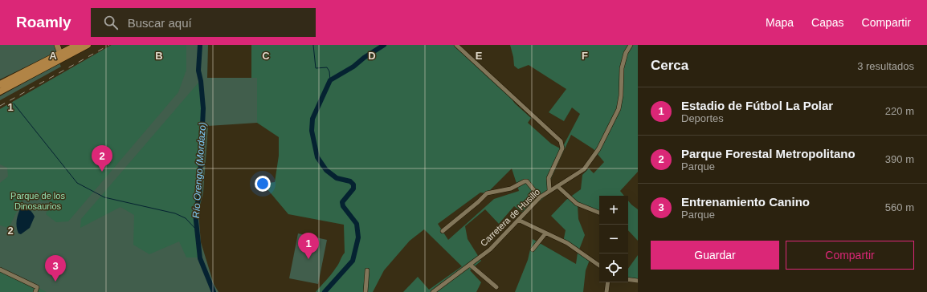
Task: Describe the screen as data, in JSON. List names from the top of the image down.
{
  "streets": {
    "street": ["Carretera de Husillo"]
  },
  "water": ["Río Orengo (Mordazo)"],
  "parks": ["Parque de los Dinosaurios"],
  "page": {
    "header": "Roamly",
    "search": "Buscar aquí",
    "nav": ["Mapa", "Capas", "Compartir"],
    "heading": ["Cerca", "3 resultados"],
    "list": [
      {
        "mark": "1",
        "name": "Estadio de Fútbol La Polar",
        "note": "Deportes",
        "value": "220 m"
      },
      {
        "mark": "2",
        "name": "Parque Forestal Metropolitano",
        "note": "Parque",
        "value": "390 m"
      },
      {
        "mark": "3",
        "name": "Entrenamiento Canino",
        "note": "Parque",
        "value": "560 m"
      }
    ],
    "pins": ["2", "1", "3"],
    "map_buttons": ["+", "−"],
    "buttons": ["Guardar", "Compartir"]
  },
  "grid": {
    "columns": [
      "A",
      "B",
      "C",
      "D",
      "E",
      "F"
    ],
    "rows": ["1", "2"]
  }
}
